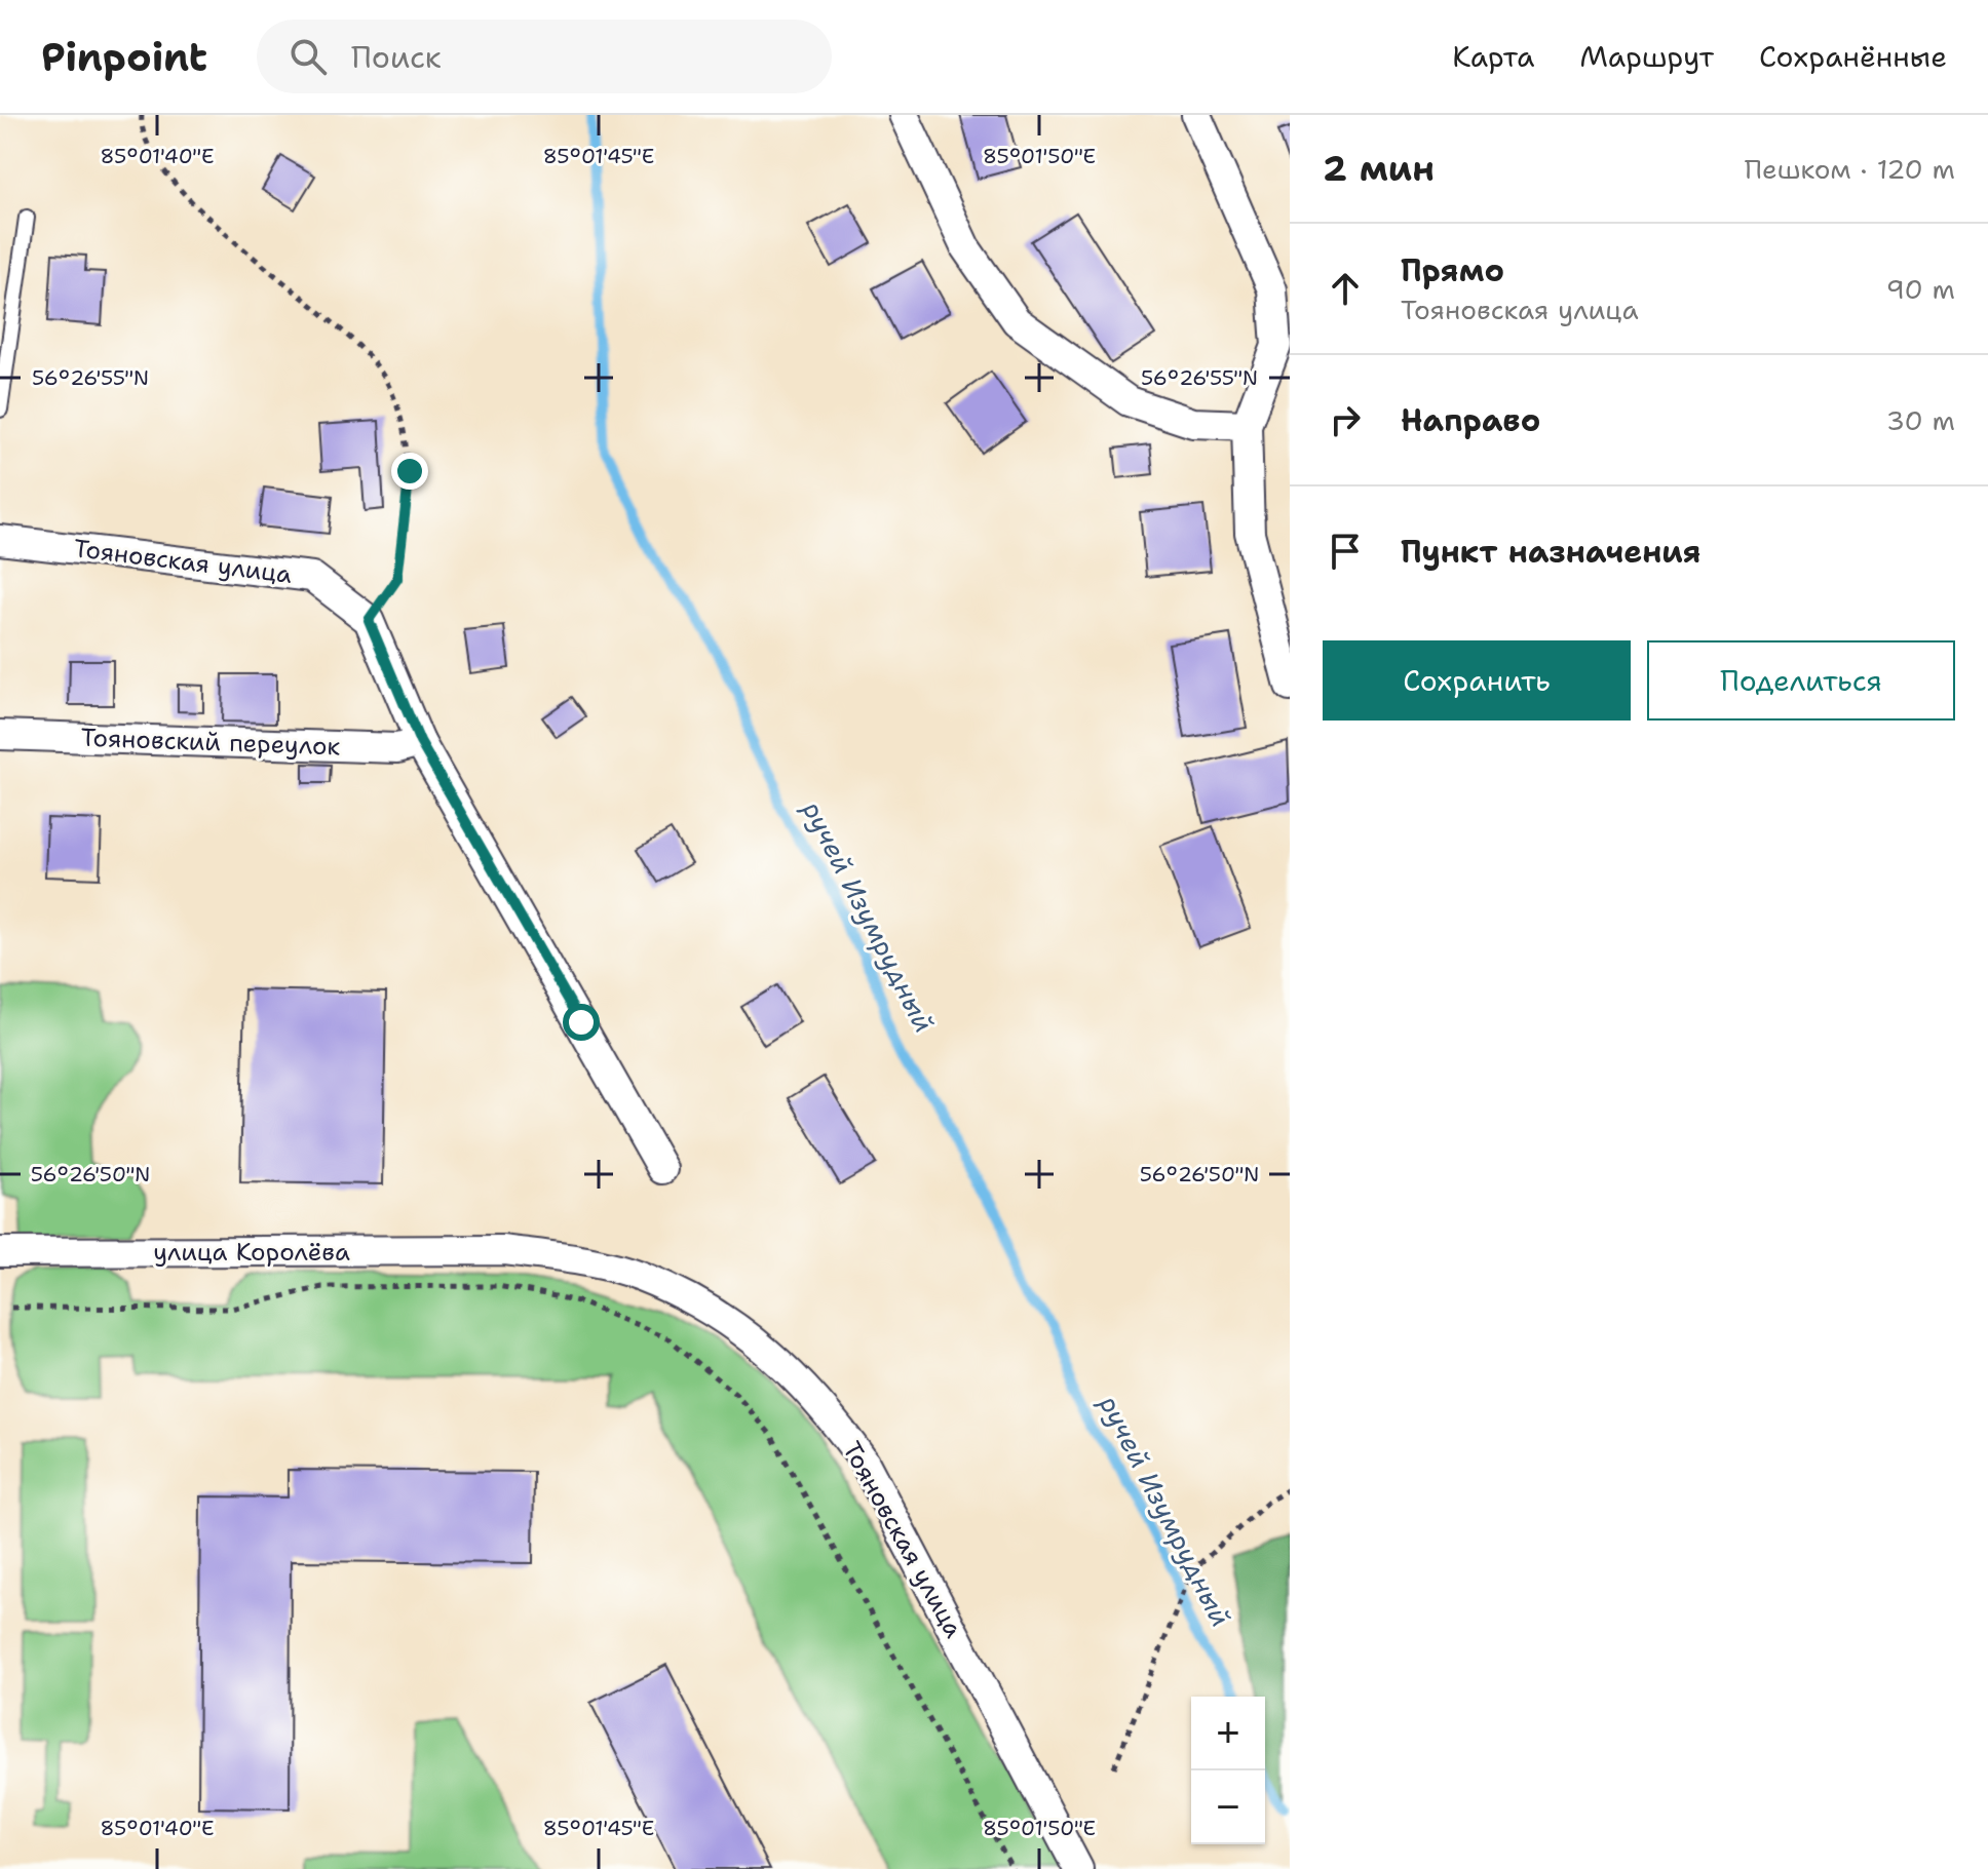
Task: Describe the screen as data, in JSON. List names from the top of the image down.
{
  "streets": {
    "street": ["Тояновская улица", "Тояновский переулок", "улица Королёва"]
  },
  "crossings": [
    ["Тояновская улица", "Тояновский переулок"],
    ["Тояновская улица", "улица Королёва"]
  ],
  "water": ["ручей Изумрудный"],
  "page": {
    "header": "Pinpoint",
    "search": "Поиск",
    "nav": ["Карта", "Маршрут", "Сохранённые"],
    "heading": ["2 мин", "Пешком · 120 m"],
    "list": [
      ["Прямо", "Тояновская улица", "90 m"],
      ["Направо", "30 m"],
      "Пункт назначения"
    ],
    "buttons": ["Сохранить", "Поделиться"],
    "map_buttons": ["+", "−"]
  },
  "coordinates": [
    "85°01'40\"E",
    "85°01'45\"E",
    "85°01'50\"E",
    "56°26'55\"N",
    "56°26'50\"N"
  ]
}
